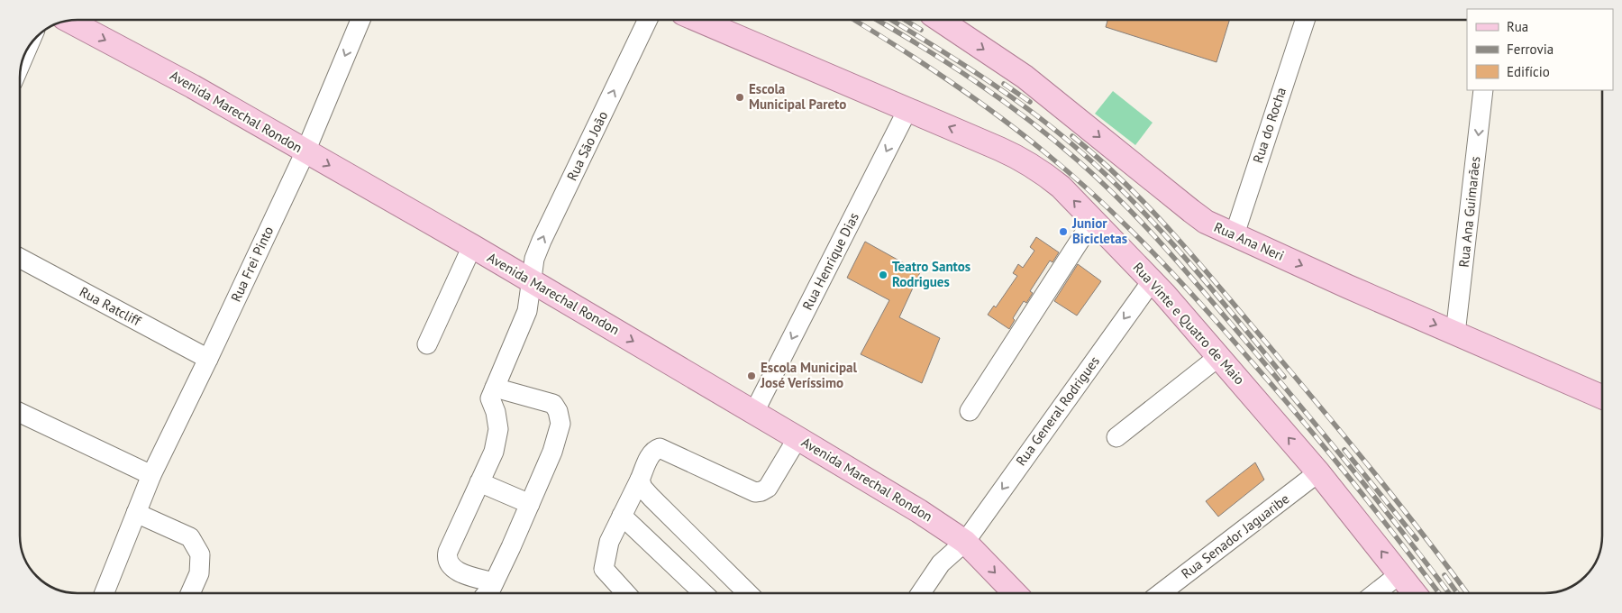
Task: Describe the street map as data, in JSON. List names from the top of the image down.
{
  "streets": {
    "main road": ["Avenida Marechal Rondon", "Rua Ana Neri", "Rua Vinte e Quatro de Maio"],
    "street": [
      "Rua do Rocha",
      "Rua São João",
      "Rua Ana Guimarães",
      "Rua Henrique Dias",
      "Rua Frei Pinto",
      "Rua Ratcliff",
      "Rua General Rodrigues",
      "Rua Senador Jaguaribe"
    ]
  },
  "crossings": [
    ["Avenida Marechal Rondon", "Rua São João"],
    ["Avenida Marechal Rondon", "Rua Henrique Dias"],
    ["Avenida Marechal Rondon", "Rua Frei Pinto"],
    ["Avenida Marechal Rondon", "Rua General Rodrigues"],
    ["Rua do Rocha", "Rua Ana Neri"],
    ["Rua Ana Guimarães", "Rua Ana Neri"],
    ["Rua Henrique Dias", "Rua Vinte e Quatro de Maio"],
    ["Rua Frei Pinto", "Rua Ratcliff"],
    ["Rua Vinte e Quatro de Maio", "Rua General Rodrigues"],
    ["Rua Vinte e Quatro de Maio", "Rua Senador Jaguaribe"]
  ],
  "one_way": [
    "Avenida Marechal Rondon",
    "Rua São João",
    "Rua Ana Guimarães",
    "Rua Ana Neri",
    "Rua Henrique Dias",
    "Rua Vinte e Quatro de Maio"
  ],
  "places": [
    "Escola Municipal Pareto",
    "Junior Bicicletas",
    "Teatro Santos Rodrigues",
    "Escola Municipal José Veríssimo"
  ],
  "legend": ["Rua", "Ferrovia", "Edifício"]
}
